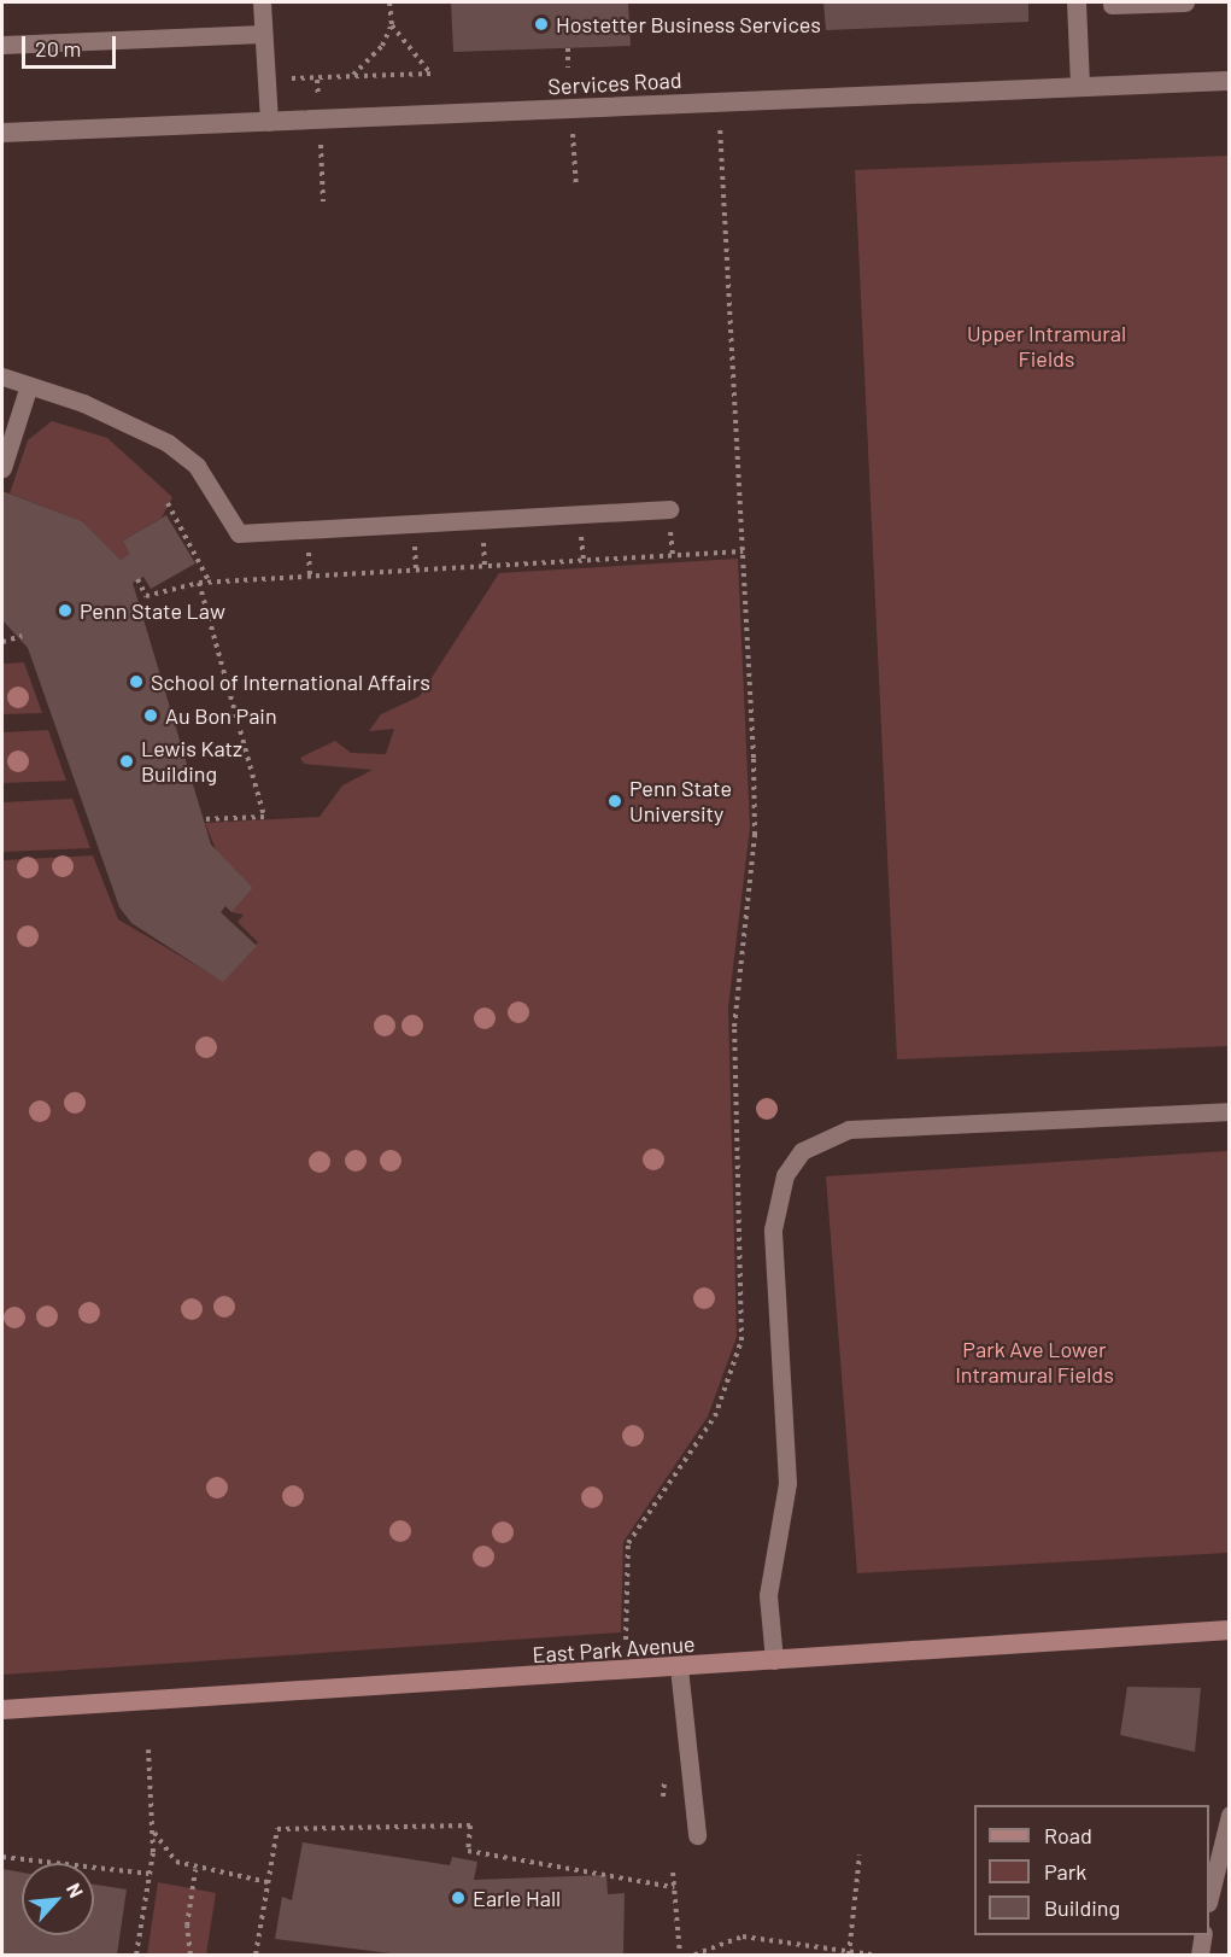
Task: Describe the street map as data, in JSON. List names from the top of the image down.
{
  "streets": {
    "main road": ["East Park Avenue"],
    "street": ["Services Road"]
  },
  "parks": ["Upper Intramural Fields", "Park Ave Lower Intramural Fields"],
  "places": [
    "Hostetter Business Services",
    "Penn State Law",
    "School of International Affairs",
    "Au Bon Pain",
    "Lewis Katz Building",
    "Penn State University",
    "Earle Hall"
  ],
  "legend": ["Road", "Park", "Building"],
  "scale_bar": "20 m",
  "north": "top right"
}
